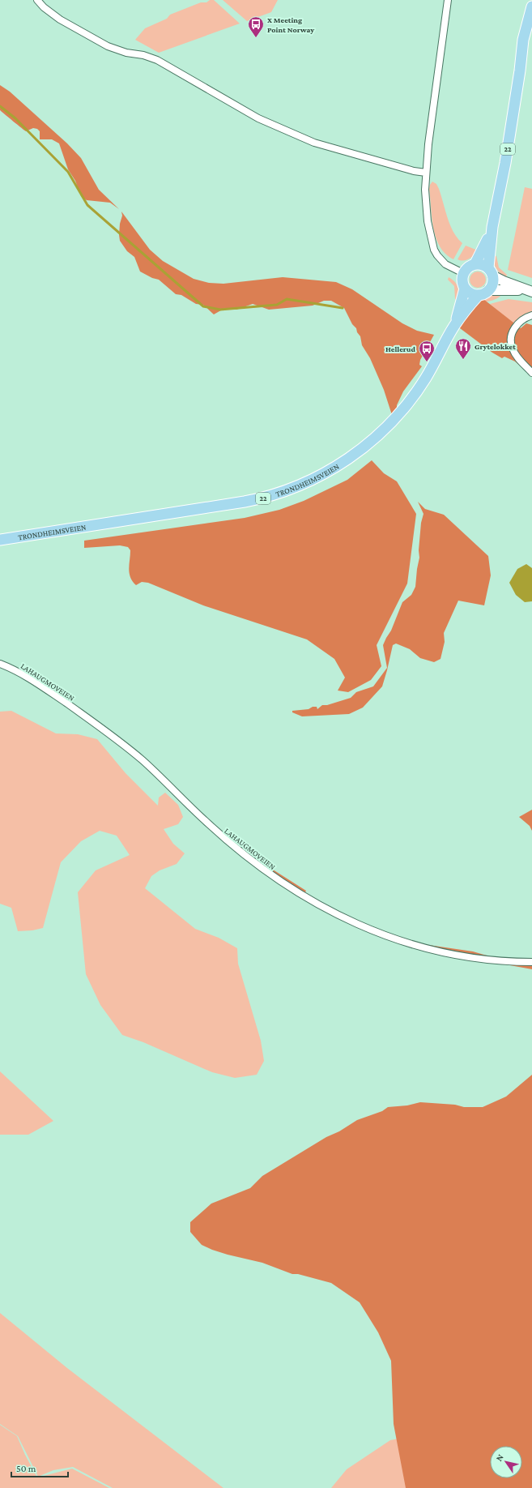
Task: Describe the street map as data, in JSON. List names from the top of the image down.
{
  "streets": {
    "main road": ["22", "TRONDHEIMSVEIEN"],
    "street": ["LAHAUGMOVEIEN"]
  },
  "crossings": [
    ["22", "TRONDHEIMSVEIEN"]
  ],
  "places": {
    "bus stop": ["X Meeting Point Norway", "Hellerud"],
    "restaurant": ["Grytelokket"]
  },
  "scale_bar": "50 m",
  "north": "top left"
}
